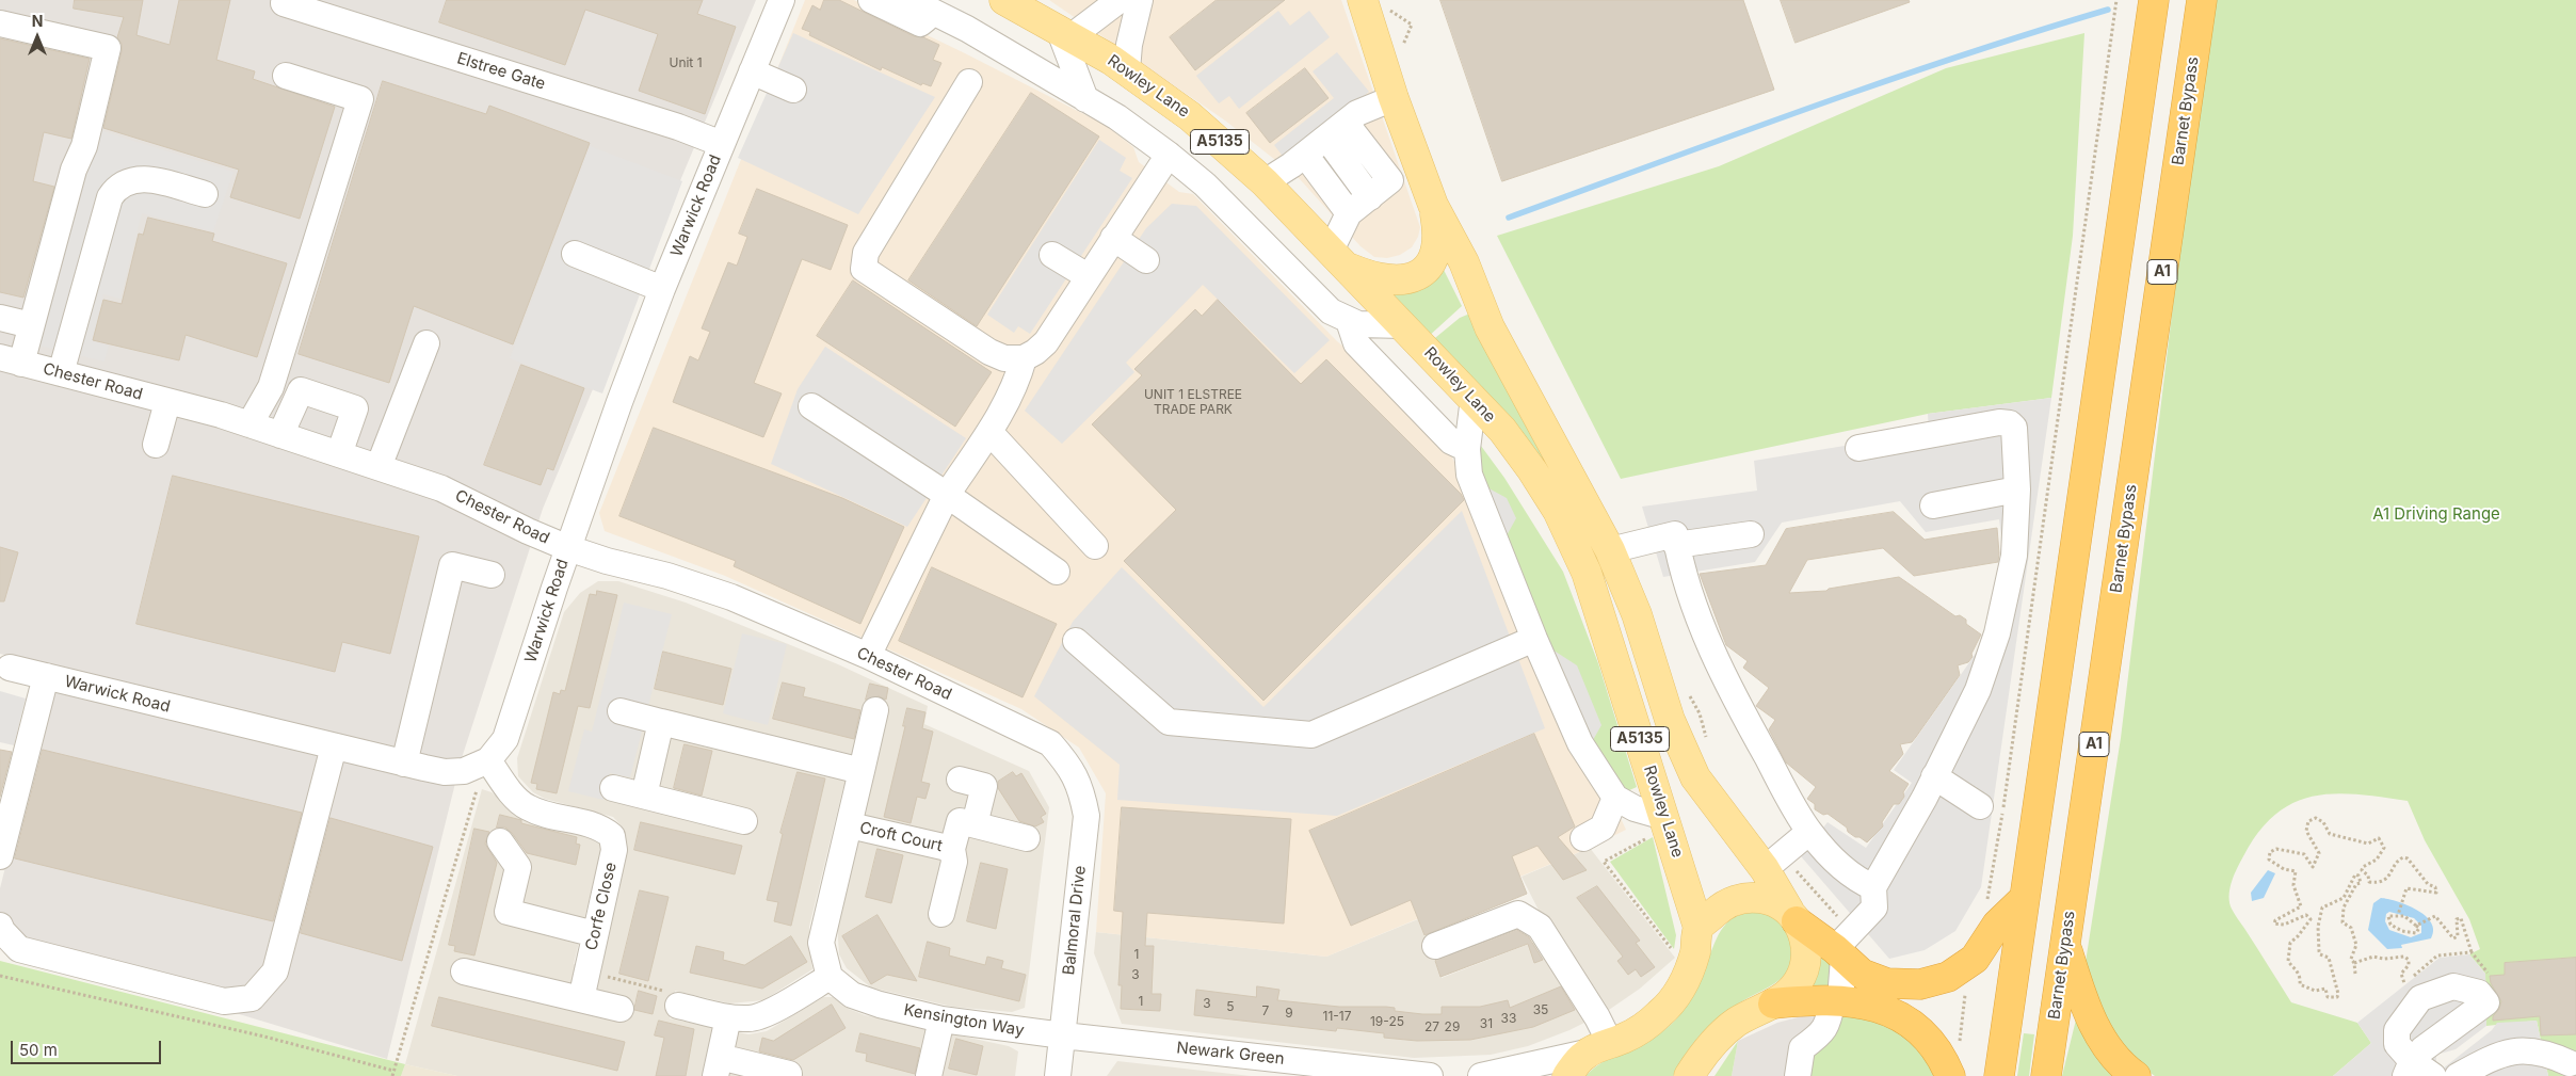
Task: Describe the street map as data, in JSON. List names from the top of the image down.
{
  "streets": {
    "highway": ["Barnet Bypass", "A1"],
    "main road": ["Rowley Lane", "A5135"],
    "street": [
      "Elstree Gate",
      "Warwick Road",
      "Chester Road",
      "Croft Court",
      "Corfe Close",
      "Balmoral Drive",
      "Kensington Way",
      "Newark Green"
    ]
  },
  "crossings": [
    ["Elstree Gate", "Warwick Road"],
    ["Rowley Lane", "A5135"],
    ["Warwick Road", "Chester Road"],
    ["Warwick Road", "Corfe Close"],
    ["Chester Road", "Balmoral Drive"],
    ["Balmoral Drive", "Kensington Way"],
    ["Balmoral Drive", "Newark Green"],
    ["Kensington Way", "Newark Green"]
  ],
  "parks": ["A1 Driving Range"],
  "house_numbers": [
    "Unit 1",
    "UNIT 1 ELSTREE TRADE PARK",
    "1",
    "3",
    "1",
    "3",
    "5",
    "35",
    "7",
    "9",
    "11-17",
    "33",
    "19-25",
    "31",
    "27",
    "29"
  ],
  "scale_bar": "50 m",
  "north": "top"
}
